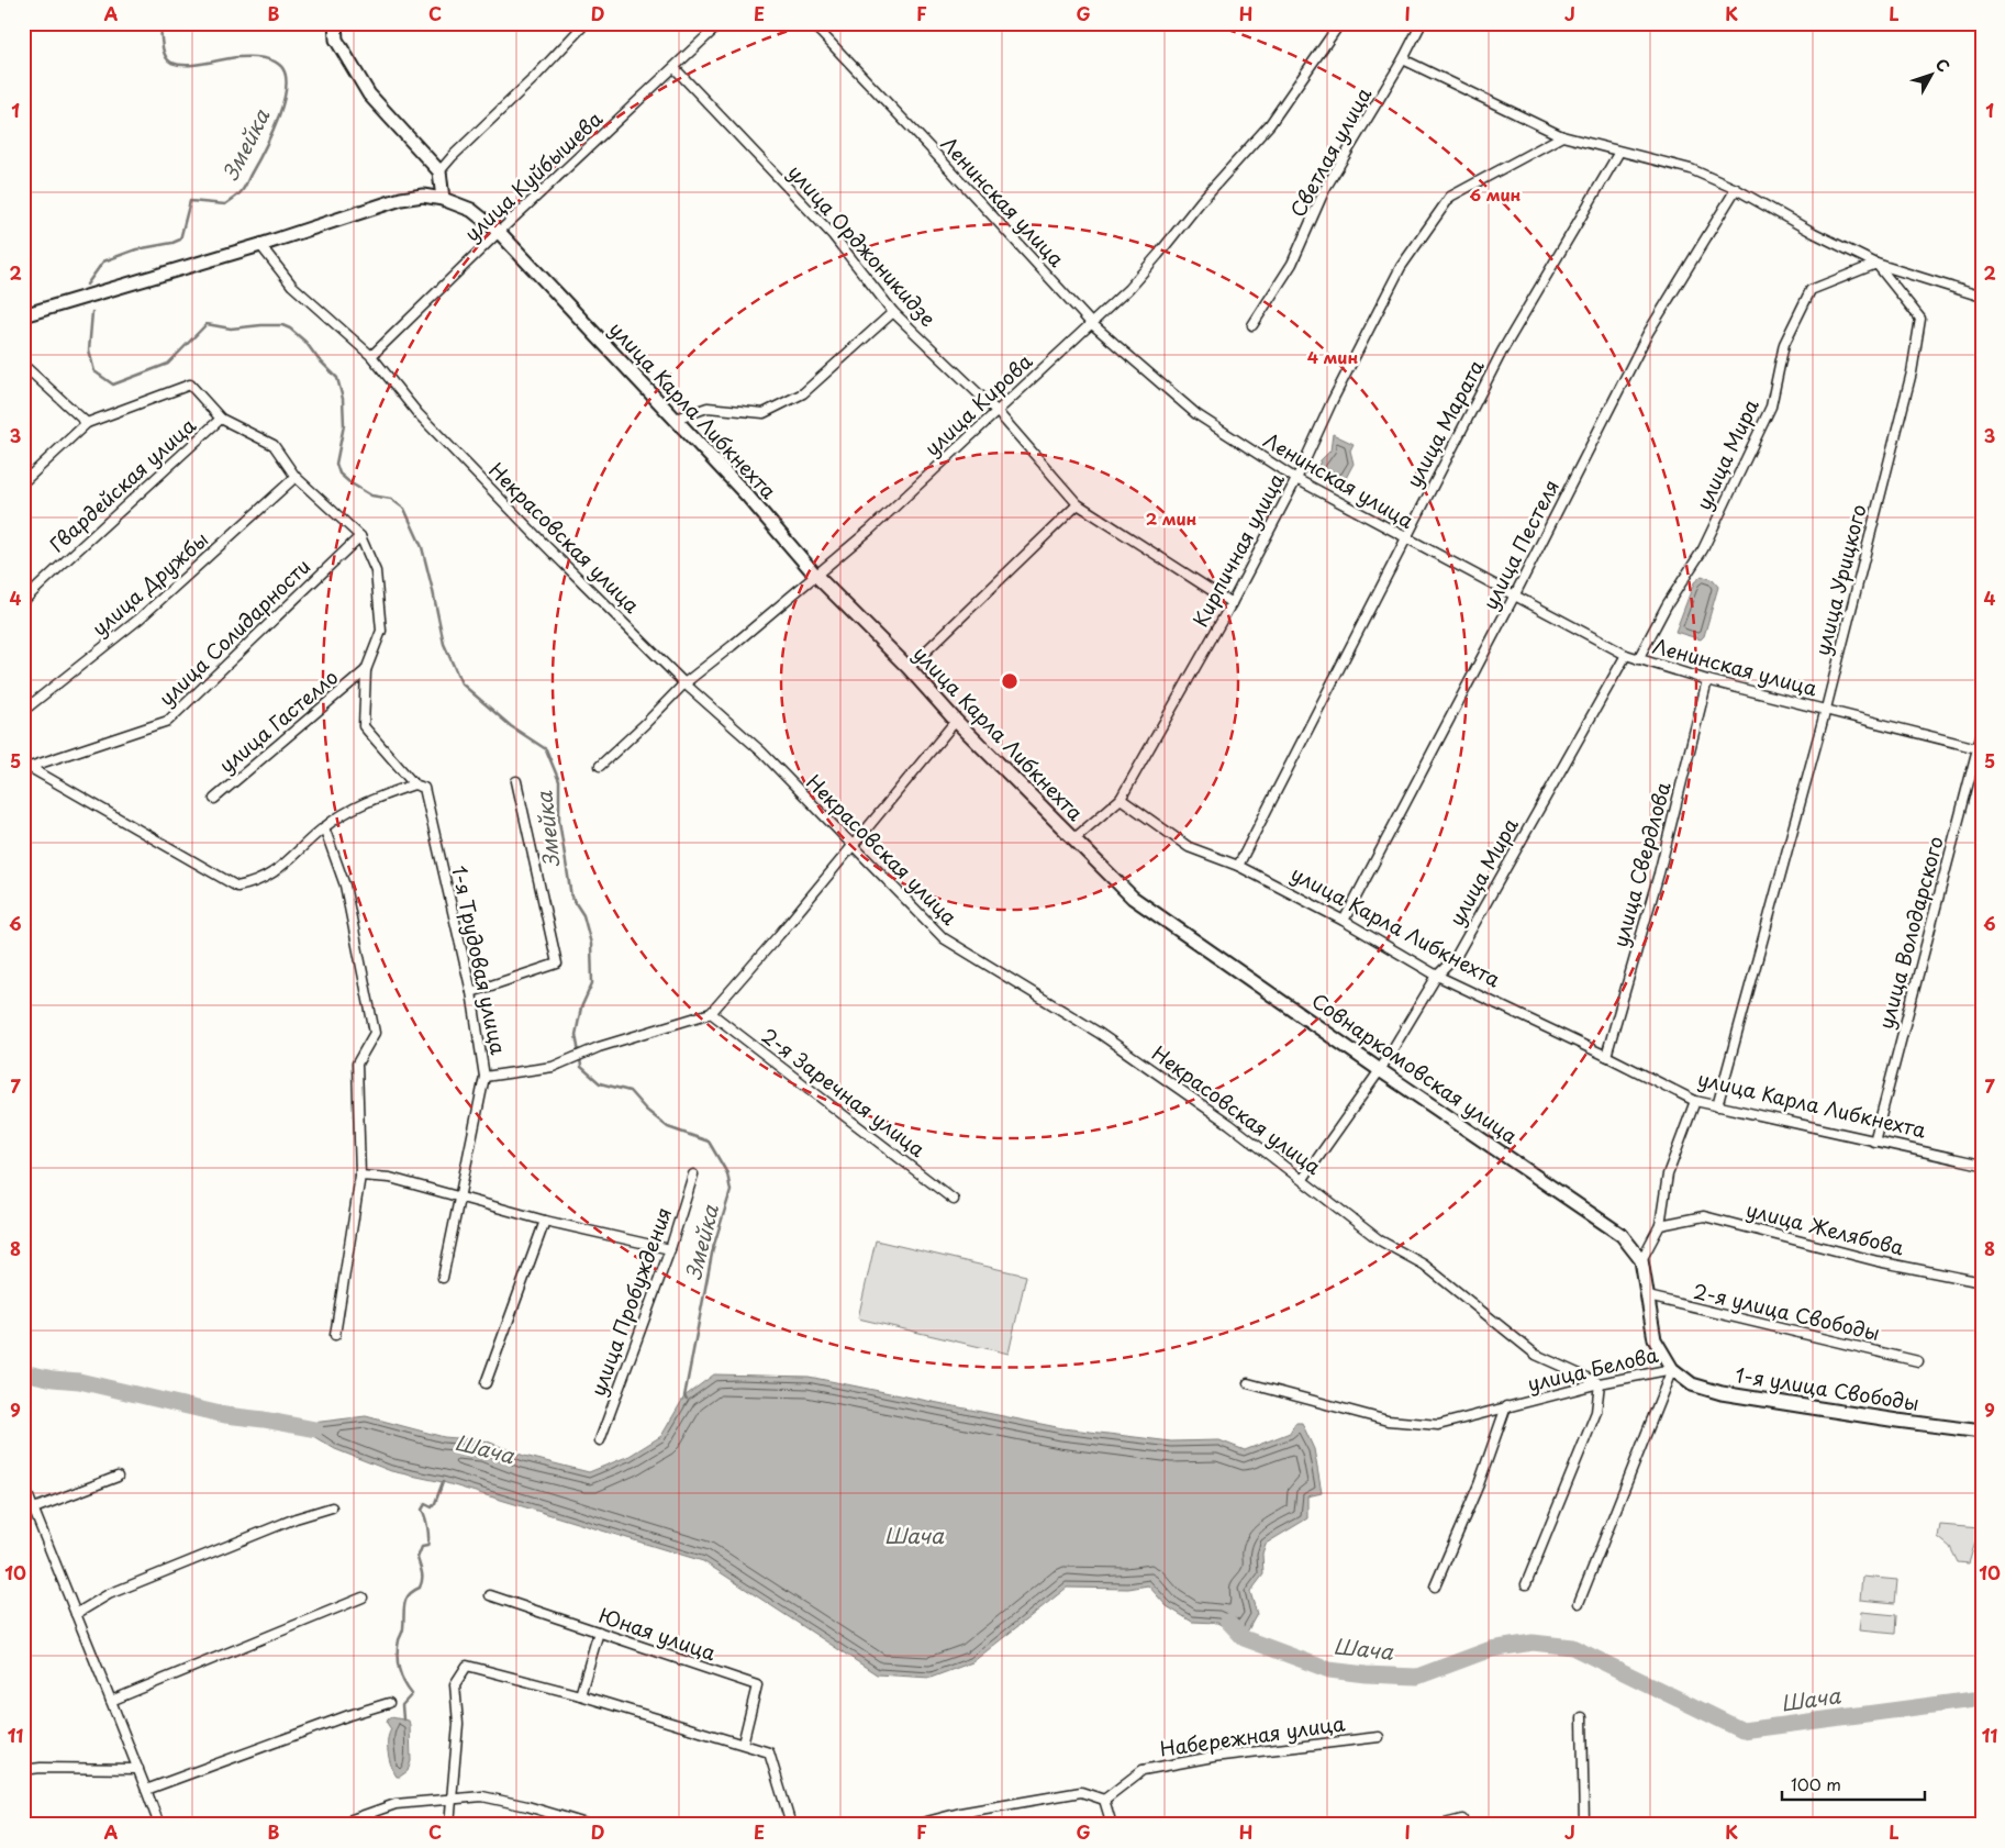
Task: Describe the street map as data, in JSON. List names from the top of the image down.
{
  "streets": {
    "street": [
      "Светлая улица",
      "улица Куйбышева",
      "Ленинская улица",
      "улица Орджоникидзе",
      "улица Кирова",
      "улица Карла Либкнехта",
      "улица Марата",
      "улица Мира",
      "Гвардейская улица",
      "Некрасовская улица",
      "улица Пестеля",
      "Кирпичная улица",
      "улица Урицкого",
      "улица Дружбы",
      "улица Солидарности",
      "улица Гастелло",
      "улица Свердлова",
      "улица Володарского",
      "1-я Трудовая улица",
      "Совнаркомовская улица",
      "2-я Заречная улица",
      "улица Желябова",
      "улица Пробуждения",
      "2-я улица Свободы",
      "улица Белова",
      "1-я улица Свободы",
      "Юная улица",
      "Набережная улица"
    ]
  },
  "crossings": [
    ["улица Куйбышева", "улица Орджоникидзе"],
    ["улица Куйбышева", "улица Карла Либкнехта"],
    ["улица Куйбышева", "Некрасовская улица"],
    ["Ленинская улица", "улица Кирова"],
    ["Ленинская улица", "улица Марата"],
    ["Ленинская улица", "улица Мира"],
    ["Ленинская улица", "улица Пестеля"],
    ["Ленинская улица", "Кирпичная улица"],
    ["Ленинская улица", "улица Урицкого"],
    ["Ленинская улица", "улица Свердлова"],
    ["Ленинская улица", "улица Володарского"],
    ["улица Орджоникидзе", "улица Кирова"],
    ["улица Орджоникидзе", "Кирпичная улица"],
    ["улица Кирова", "улица Карла Либкнехта"],
    ["улица Кирова", "Некрасовская улица"],
    ["улица Карла Либкнехта", "улица Марата"],
    ["улица Карла Либкнехта", "улица Мира"],
    ["улица Карла Либкнехта", "Некрасовская улица"],
    ["улица Карла Либкнехта", "улица Пестеля"],
    ["улица Карла Либкнехта", "Кирпичная улица"],
    ["улица Карла Либкнехта", "улица Урицкого"],
    ["улица Карла Либкнехта", "улица Свердлова"],
    ["улица Карла Либкнехта", "улица Володарского"],
    ["улица Карла Либкнехта", "Совнаркомовская улица"],
    ["улица Мира", "Некрасовская улица"],
    ["улица Мира", "улица Урицкого"],
    ["улица Мира", "Совнаркомовская улица"],
    ["Некрасовская улица", "улица Белова"],
    ["Совнаркомовская улица", "2-я улица Свободы"],
    ["Совнаркомовская улица", "улица Белова"],
    ["Совнаркомовская улица", "1-я улица Свободы"],
    ["улица Белова", "1-я улица Свободы"]
  ],
  "water": ["Змейка", "Шача"],
  "scale_bar": "100 m",
  "north": "top right",
  "grid": {
    "columns": [
      "A",
      "B",
      "C",
      "D",
      "E",
      "F",
      "G",
      "H",
      "I",
      "J",
      "K",
      "L"
    ],
    "rows": [
      "1",
      "2",
      "3",
      "4",
      "5",
      "6",
      "7",
      "8",
      "9",
      "10",
      "11"
    ]
  },
  "rings": ["6 мин", "4 мин", "2 мин"]
}
